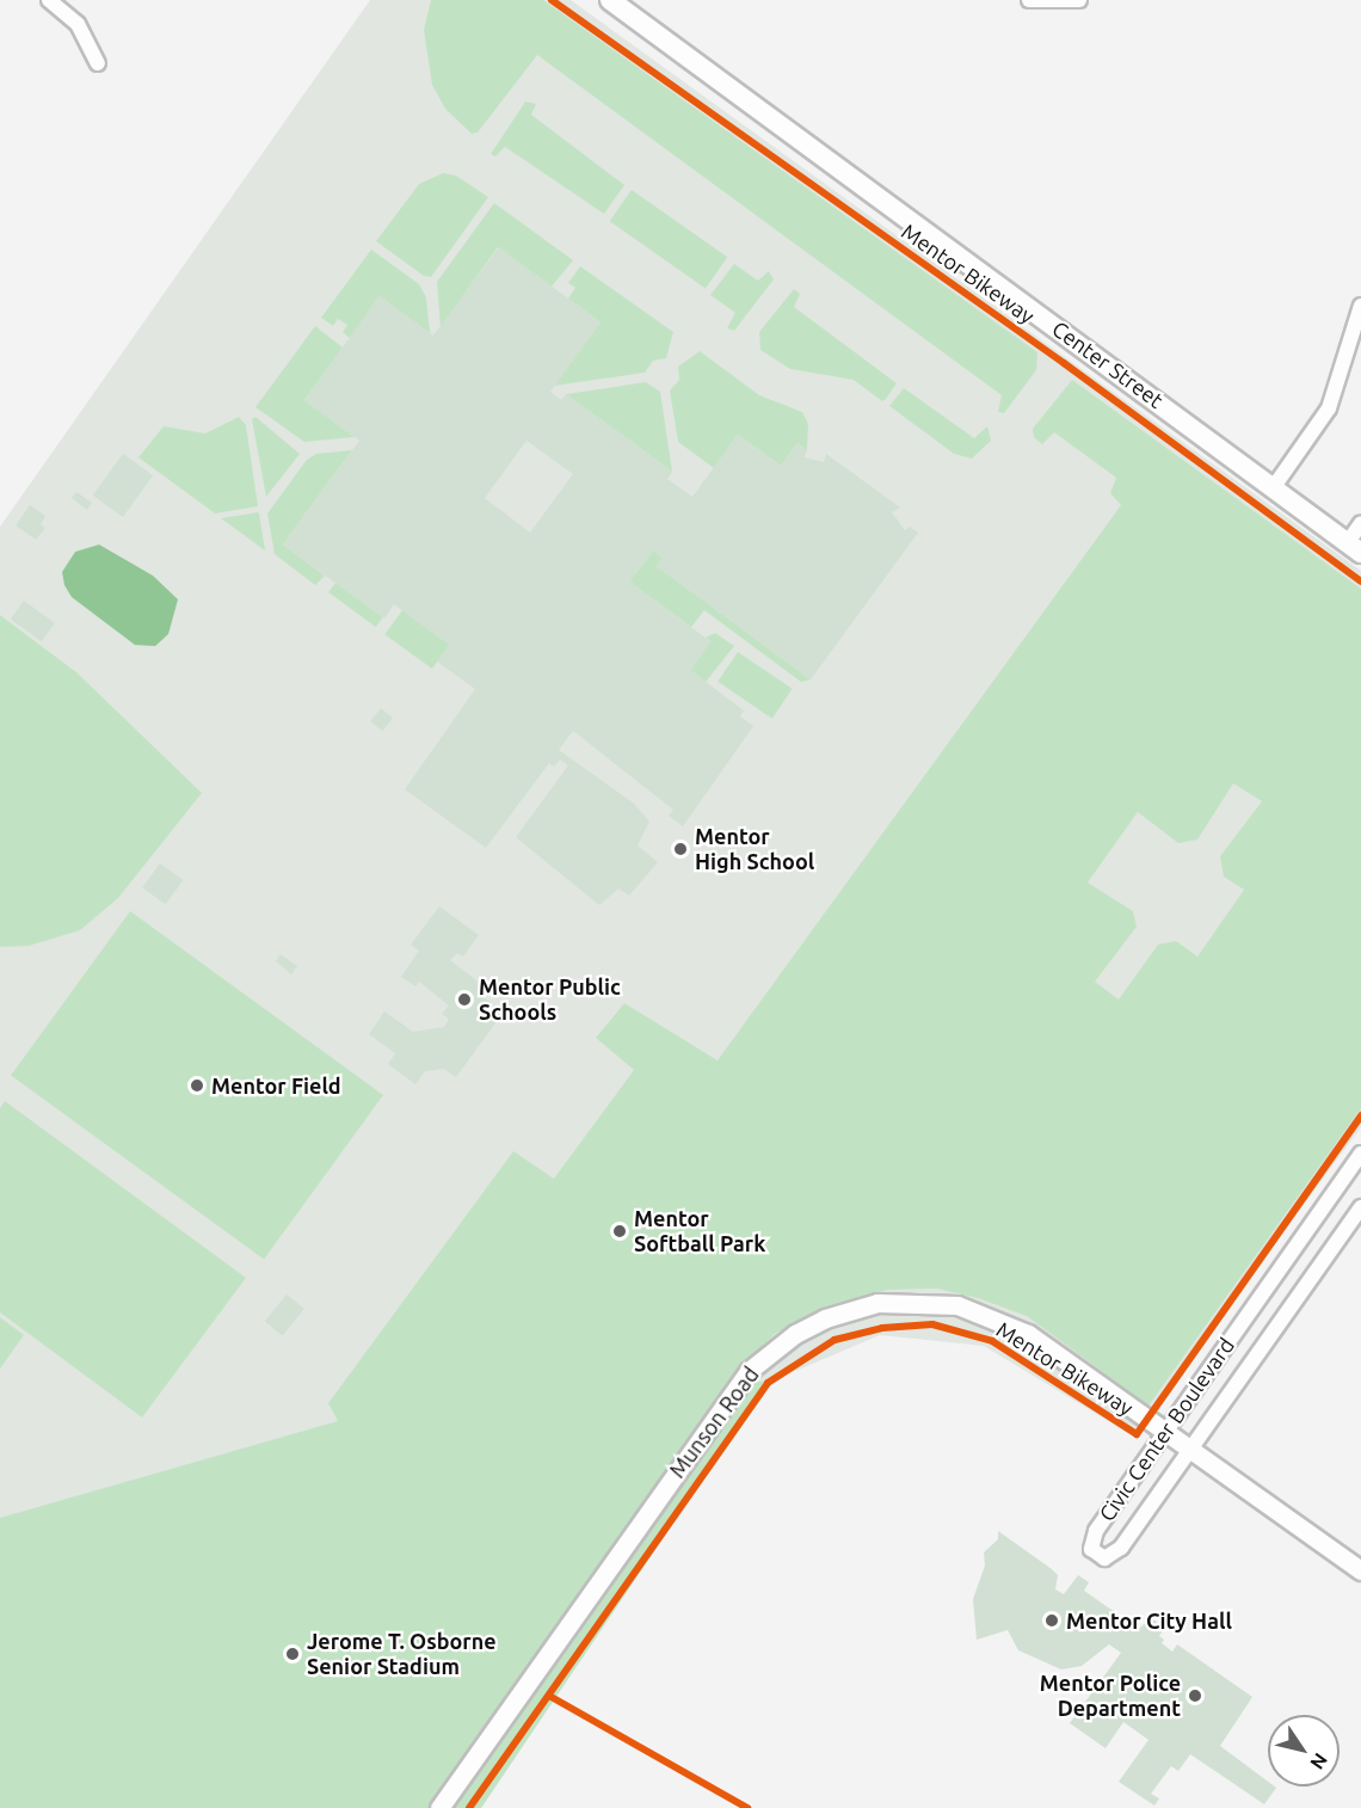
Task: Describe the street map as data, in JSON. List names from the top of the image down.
{
  "streets": {
    "main road": ["Center Street"],
    "street": ["Munson Road", "Civic Center Boulevard"],
    "cycle path": ["Mentor Bikeway"]
  },
  "crossings": [
    ["Munson Road", "Civic Center Boulevard"]
  ],
  "places": [
    "Mentor High School",
    "Mentor Public Schools",
    "Mentor Field",
    "Mentor Softball Park",
    "Mentor City Hall",
    "Jerome T. Osborne Senior Stadium",
    "Mentor Police Department"
  ],
  "north": "bottom right"
}
